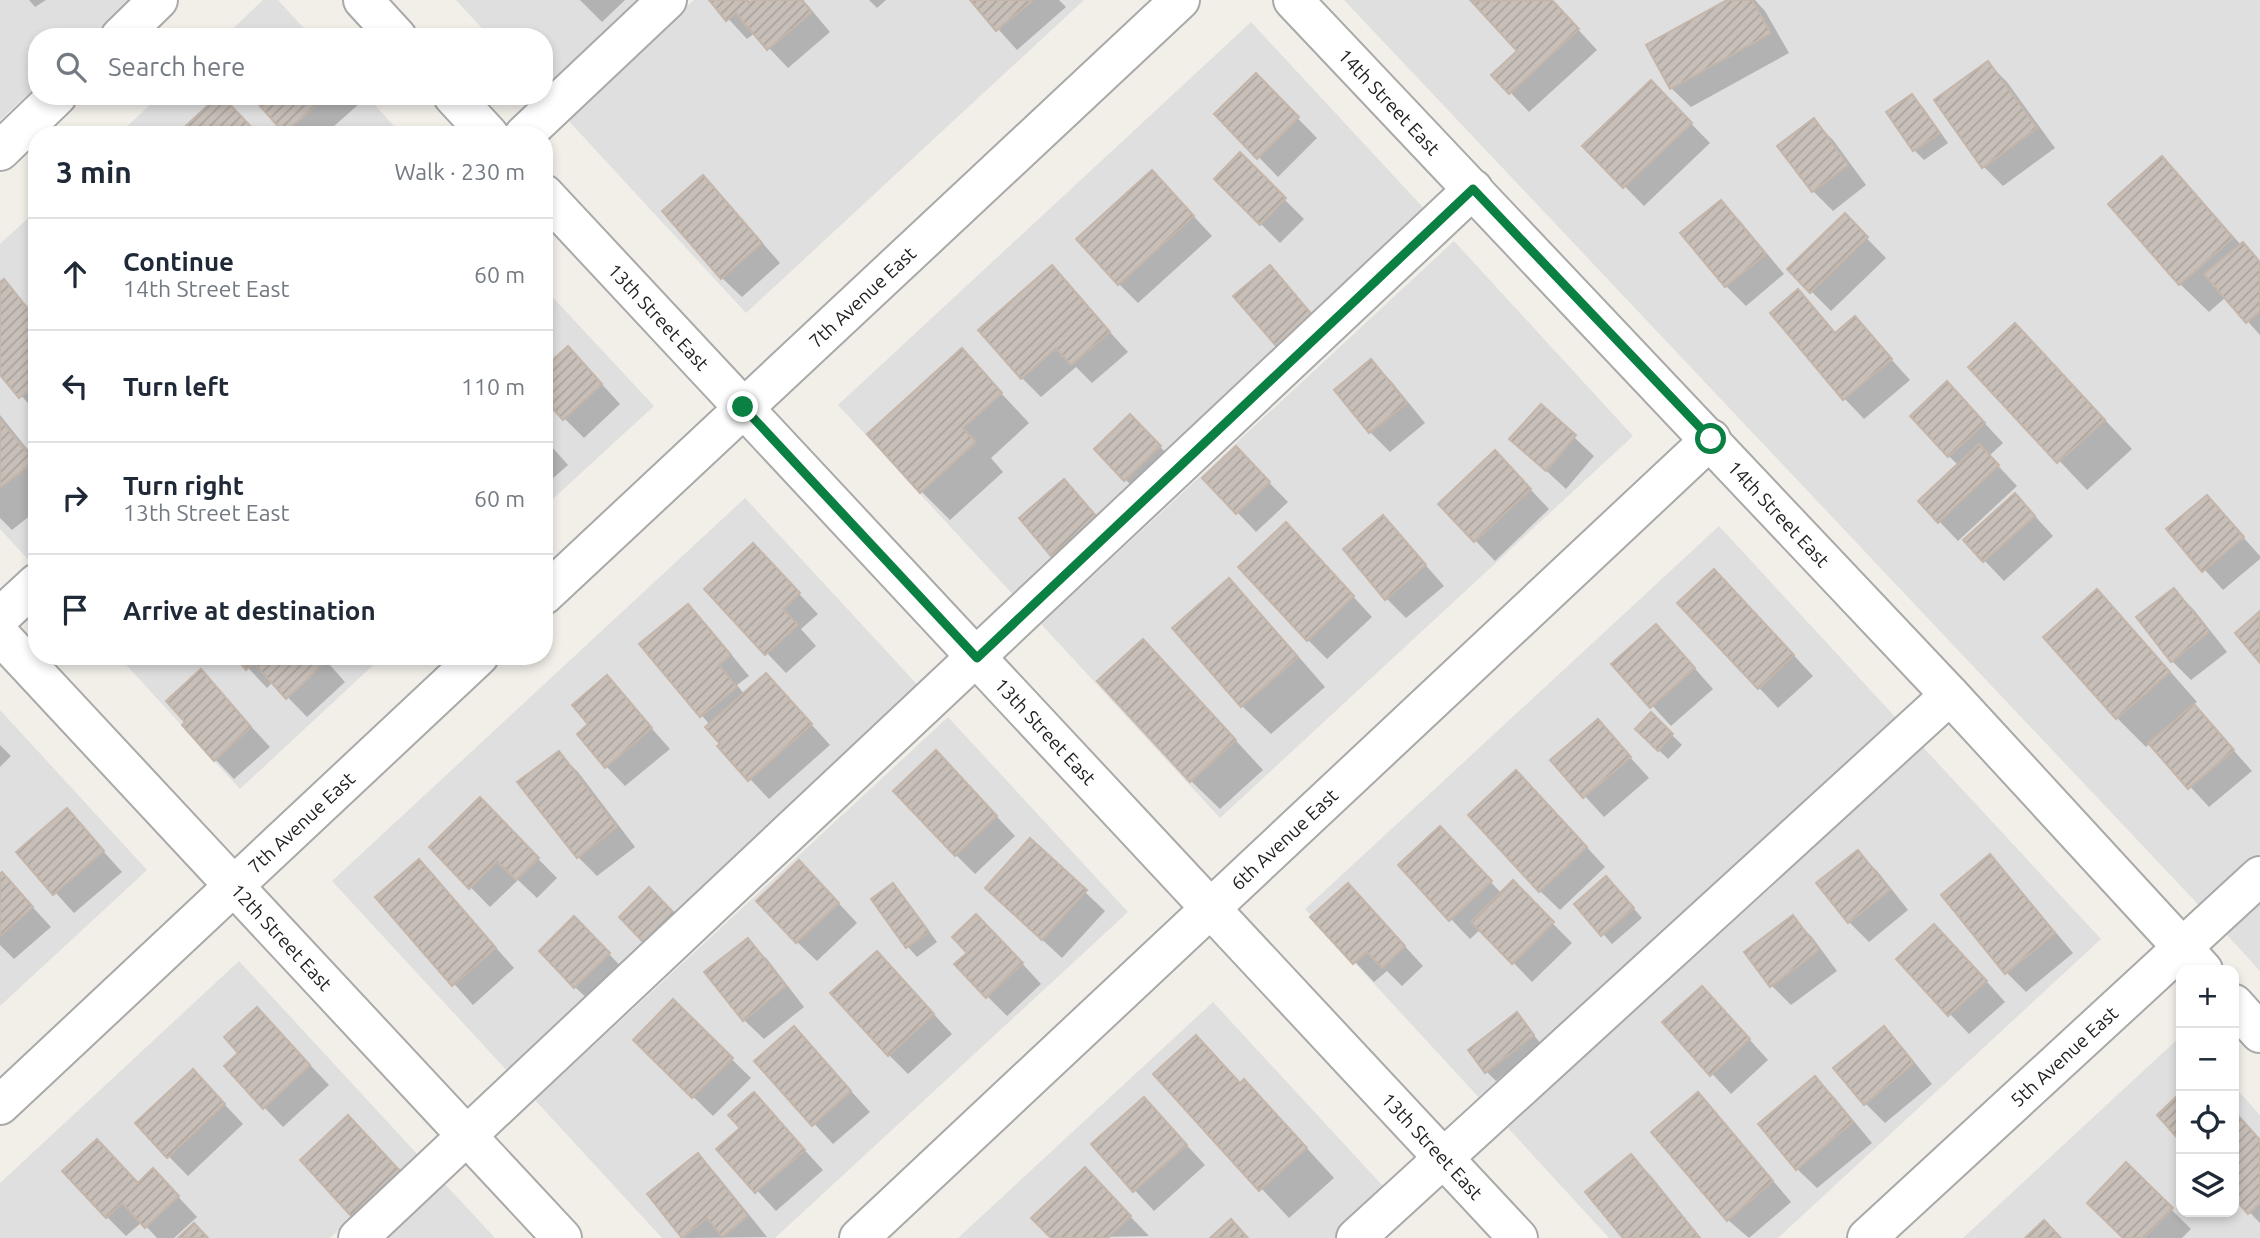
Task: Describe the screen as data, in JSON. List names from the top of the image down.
{
  "streets": {
    "street": [
      "14th Street East",
      "7th Avenue East",
      "13th Street East",
      "6th Avenue East",
      "12th Street East",
      "5th Avenue East"
    ]
  },
  "crossings": [
    ["14th Street East", "6th Avenue East"],
    ["14th Street East", "5th Avenue East"],
    ["7th Avenue East", "13th Street East"],
    ["7th Avenue East", "12th Street East"],
    ["13th Street East", "6th Avenue East"]
  ],
  "page": {
    "search": "Search here",
    "heading": ["3 min", "Walk · 230 m"],
    "list": [
      ["Continue", "14th Street East", "60 m"],
      ["Turn left", "110 m"],
      ["Turn right", "13th Street East", "60 m"],
      "Arrive at destination"
    ],
    "map_buttons": ["+", "−"]
  }
}
